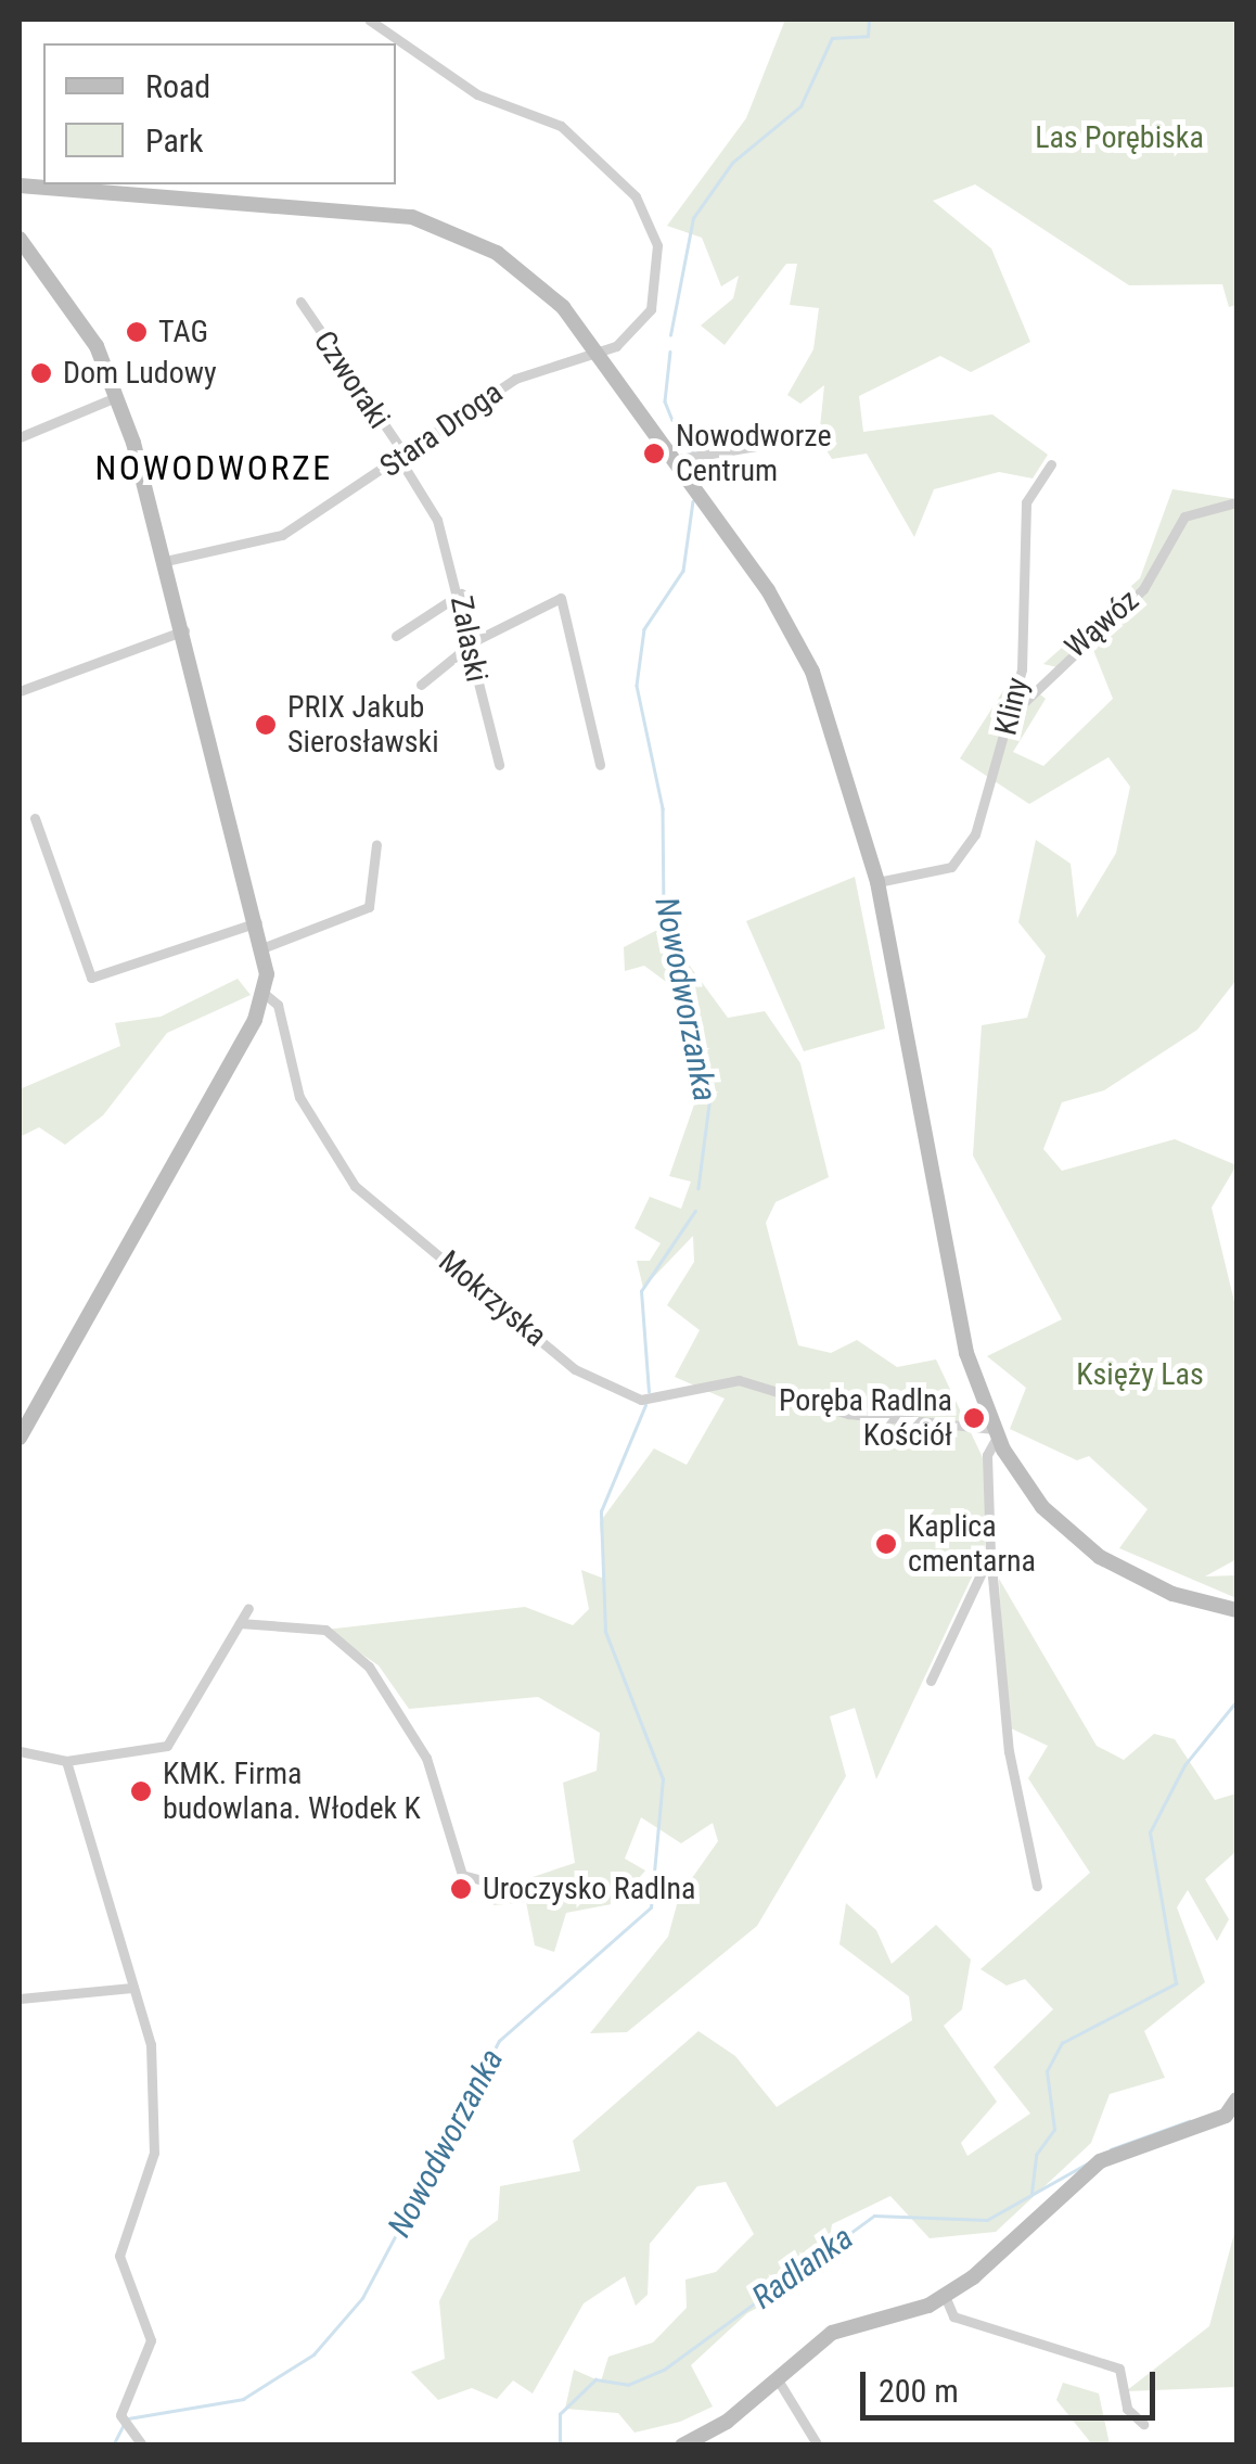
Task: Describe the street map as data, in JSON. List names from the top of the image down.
{
  "streets": {
    "street": [
      "Czworaki",
      "Stara Droga",
      "Wąwóz",
      "Zalaski",
      "Kliny",
      "Mokrzyska"
    ]
  },
  "crossings": [
    ["Czworaki", "Stara Droga"],
    ["Czworaki", "Zalaski"],
    ["Stara Droga", "Zalaski"],
    ["Wąwóz", "Kliny"]
  ],
  "districts": ["NOWODWORZE"],
  "water": ["Nowodworzanka", "Radlanka"],
  "parks": ["Las Porębiska", "Księży Las"],
  "places": [
    "TAG",
    "Dom Ludowy",
    "Nowodworze Centrum",
    "PRIX Jakub Sierosławski",
    "Poręba Radlna Kościół",
    "Kaplica cmentarna",
    "KMK. Firma budowlana. Włodek K",
    "Uroczysko Radlna"
  ],
  "legend": ["Road", "Park"],
  "scale_bar": "200 m"
}
